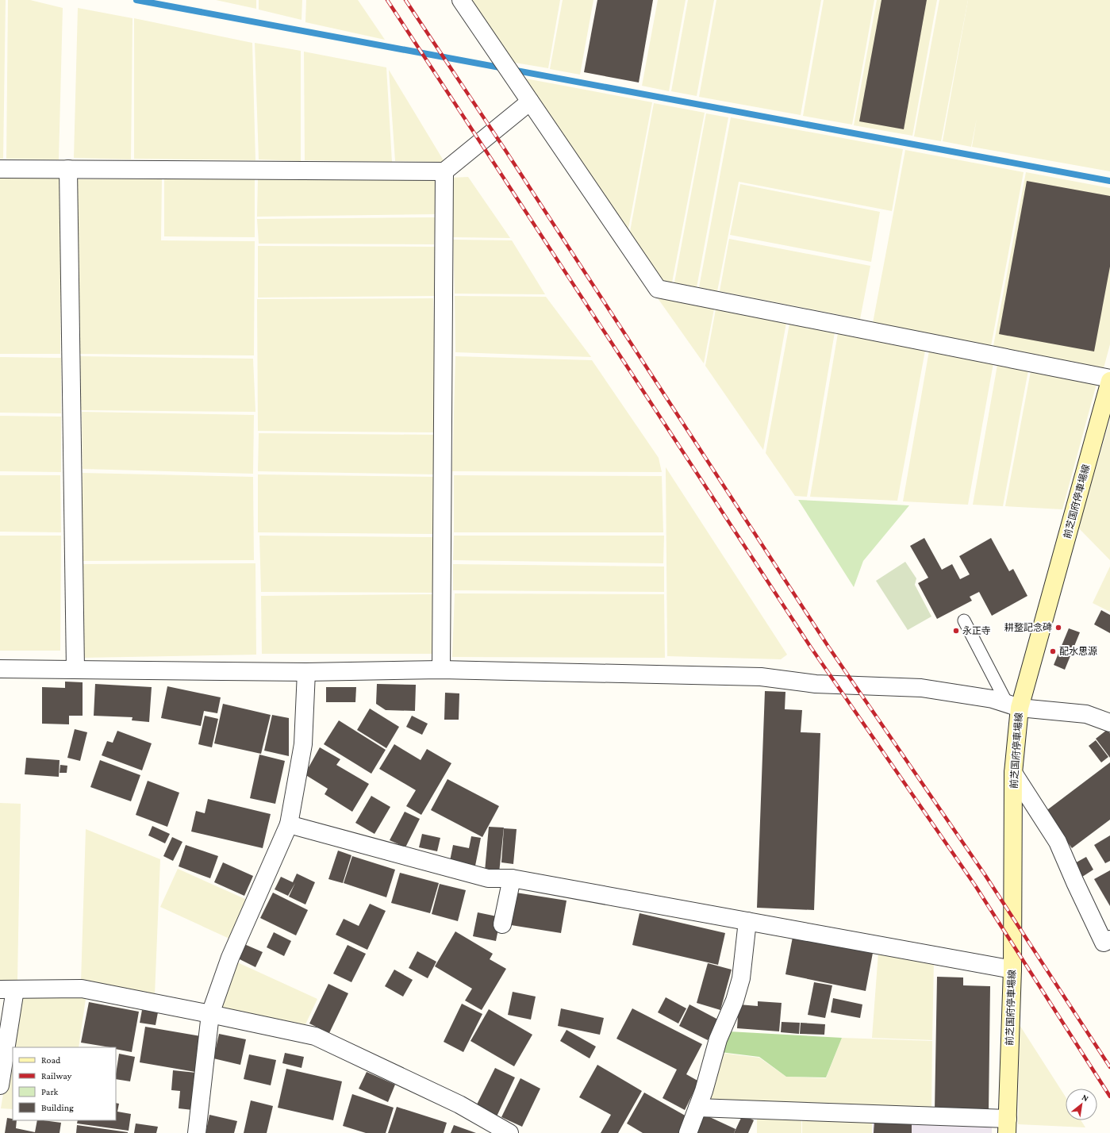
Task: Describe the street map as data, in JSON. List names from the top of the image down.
{
  "streets": {
    "main road": ["前芝国府停車場線"]
  },
  "places": ["耕整記念碑", "永正寺", "配水思源"],
  "legend": [
    "Road",
    "Railway",
    "Park",
    "Building"
  ],
  "north": "top right"
}
